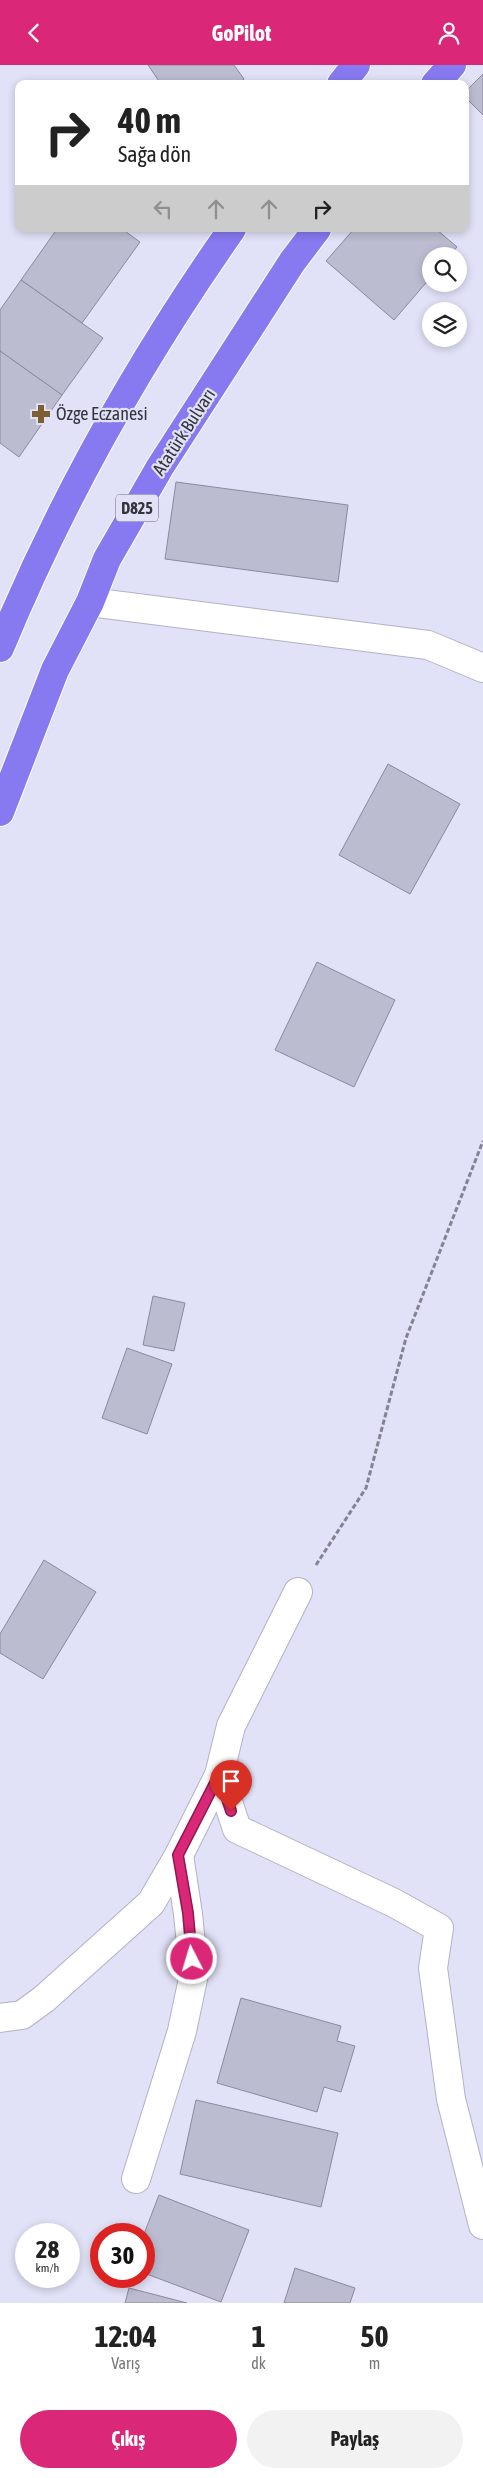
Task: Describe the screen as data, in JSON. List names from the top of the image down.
{
  "streets": {
    "highway": ["Atatürk Bulvarı", "D825"]
  },
  "places": {
    "pharmacy": ["Özge Eczanesi"]
  },
  "page": {
    "header": "GoPilot",
    "turn": ["40 m", "Sağa dön"],
    "speed": "28 km/h",
    "limit": "30",
    "eta": [
      "12:04",
      "Varış",
      "1",
      "dk",
      "50",
      "m"
    ],
    "buttons": ["Çıkış", "Paylaş"]
  }
}
